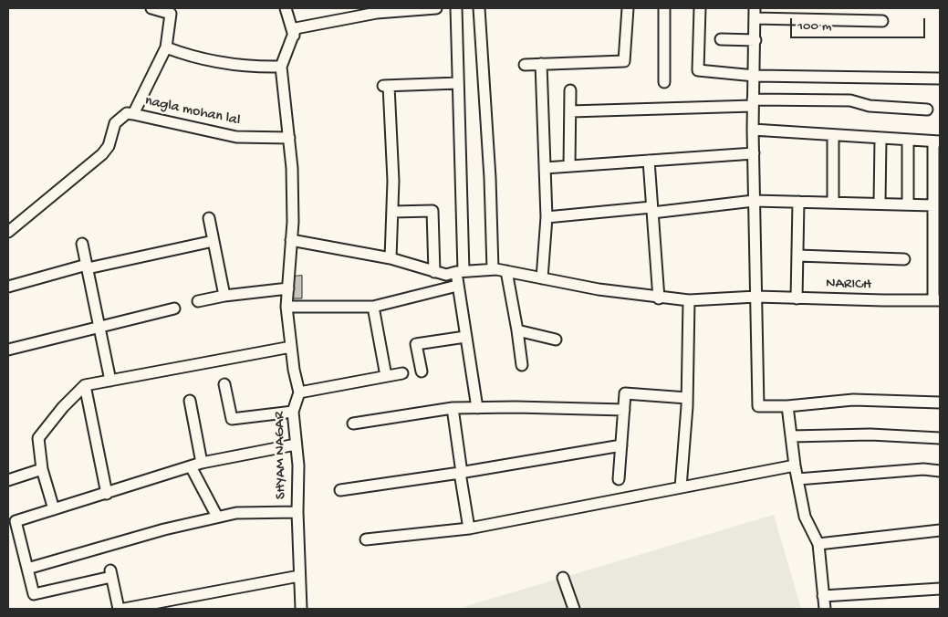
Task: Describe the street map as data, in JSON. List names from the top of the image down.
{
  "streets": {
    "street": ["nagla mohan lal", "NARICH", "SHYAM NAGAR"]
  },
  "crossings": [
    ["nagla mohan lal", "SHYAM NAGAR"],
    ["NARICH", "SHYAM NAGAR"]
  ],
  "scale_bar": "100 m"
}
